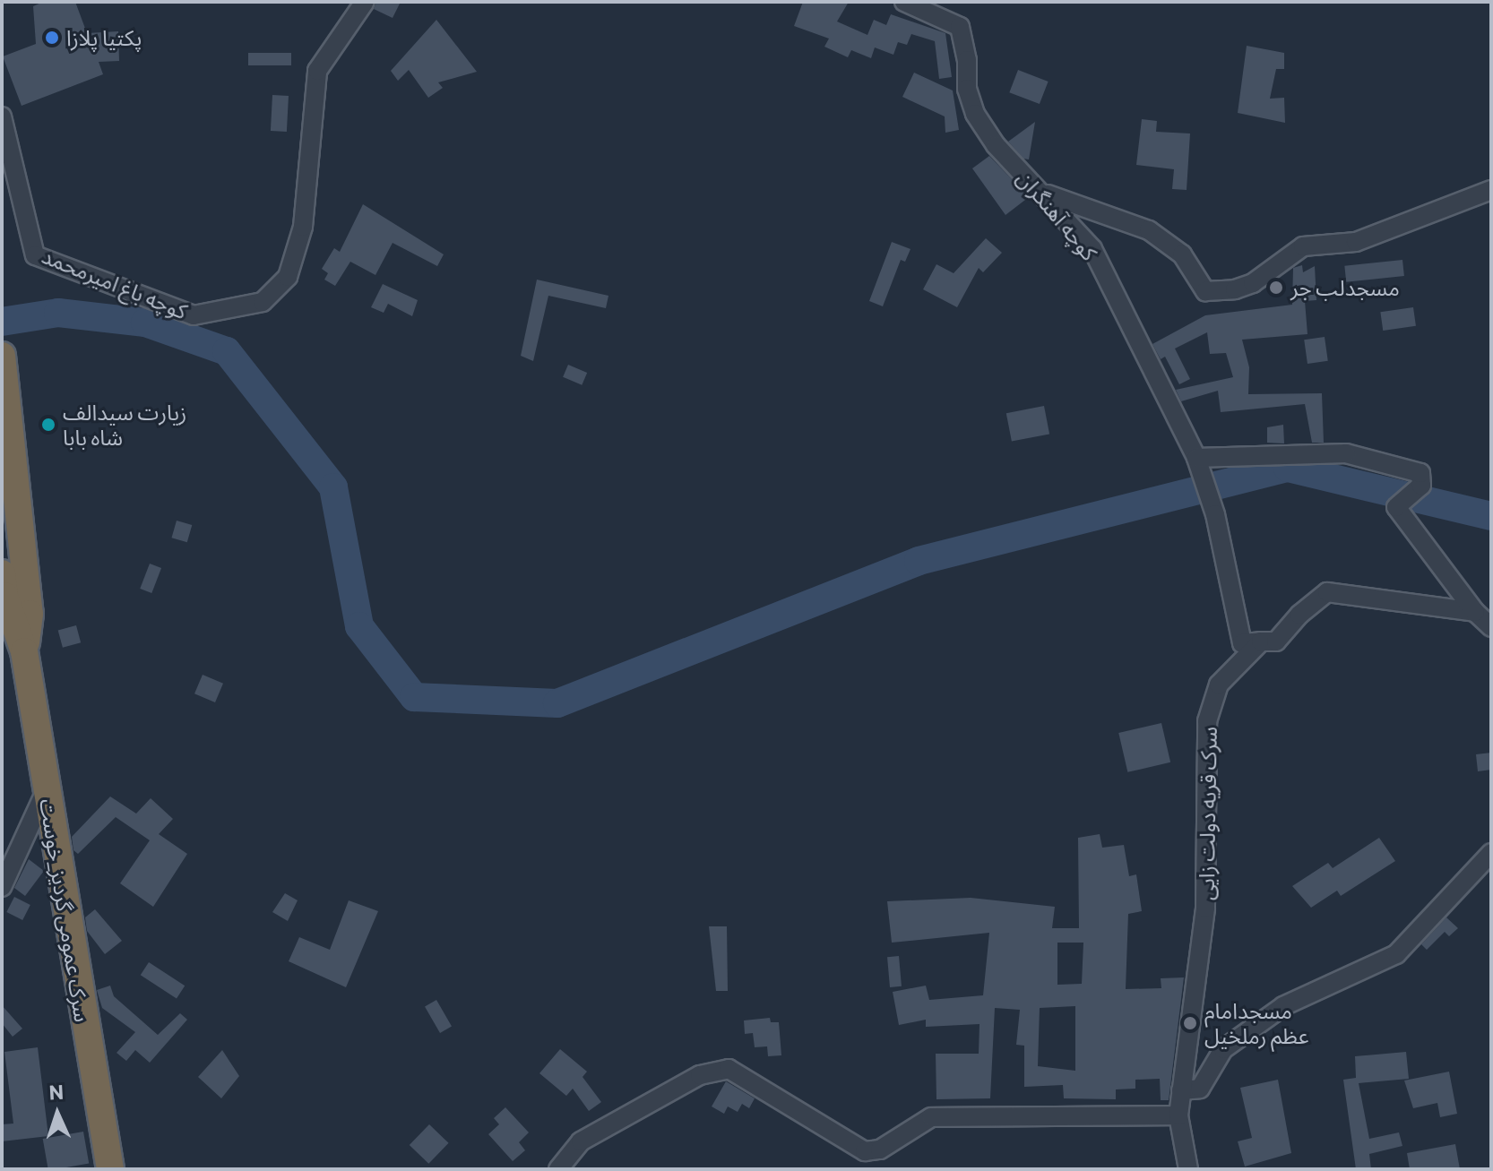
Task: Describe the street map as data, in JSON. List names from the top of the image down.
{
  "streets": {
    "highway": ["سرک عمومی گردیز_خوست"],
    "street": ["کوچه آهنگران", "کوچه باغ امیرمحمد", "سرک قریه دولت زایی"]
  },
  "crossings": [
    ["کوچه آهنگران", "سرک قریه دولت زایی"]
  ],
  "places": [
    "پکتیا پلازا",
    "مسجدلب جر",
    "زیارت سیدالف شاه بابا",
    "مسجدامام عظم رملخیل"
  ],
  "north": "top"
}
